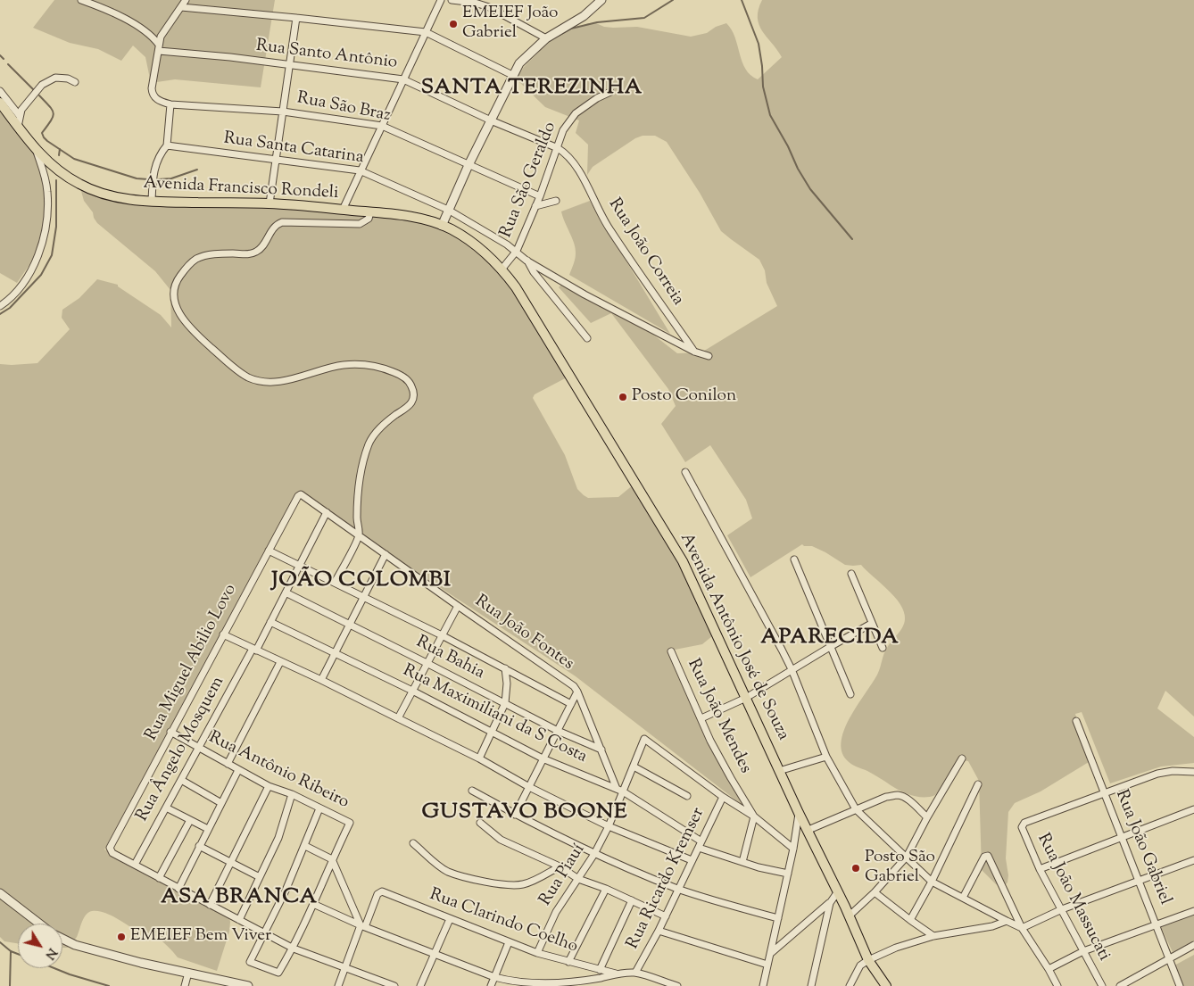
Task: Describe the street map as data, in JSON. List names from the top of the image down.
{
  "streets": {
    "main road": ["Avenida Francisco Rondeli", "Avenida Antônio José de Souza"],
    "street": [
      "Rua Santo Antônio",
      "Rua São Braz",
      "Rua Santa Catarina",
      "Rua São Geraldo",
      "Rua João Correia",
      "Rua João Fontes",
      "Rua Bahia",
      "Rua Miguel Abilio Lovo",
      "Rua Maximiliani da S Costa",
      "Rua João Mendes",
      "Rua Ângelo Mosquem",
      "Rua Antônio Ribeiro",
      "Rua João Gabriel",
      "Rua Piauí",
      "Rua Ricardo Kremser",
      "Rua João Massucati",
      "Rua Clarindo Coelho"
    ]
  },
  "crossings": [
    ["Rua Santo Antônio", "Rua São Geraldo"],
    ["Rua Santo Antônio", "Rua João Correia"],
    ["Rua São Braz", "Rua São Geraldo"],
    ["Rua Santa Catarina", "Rua São Geraldo"],
    ["Rua Santa Catarina", "Rua João Correia"],
    ["Rua São Geraldo", "Avenida Francisco Rondeli"],
    ["Rua São Geraldo", "Rua João Correia"],
    ["Rua São Geraldo", "Avenida Antônio José de Souza"],
    ["Avenida Francisco Rondeli", "Avenida Antônio José de Souza"],
    ["Rua João Fontes", "Rua Bahia"],
    ["Rua João Fontes", "Rua Miguel Abilio Lovo"],
    ["Rua João Fontes", "Rua Maximiliani da S Costa"],
    ["Rua João Fontes", "Rua Ângelo Mosquem"],
    ["Rua Bahia", "Rua Ângelo Mosquem"],
    ["Rua Miguel Abilio Lovo", "Rua Ângelo Mosquem"],
    ["Rua Miguel Abilio Lovo", "Rua Antônio Ribeiro"],
    ["Rua Maximiliani da S Costa", "Rua Ângelo Mosquem"],
    ["Rua Maximiliani da S Costa", "Rua Piauí"],
    ["Rua Maximiliani da S Costa", "Rua Ricardo Kremser"],
    ["Rua João Mendes", "Rua Piauí"],
    ["Rua João Mendes", "Rua Ricardo Kremser"],
    ["Rua Ângelo Mosquem", "Rua Antônio Ribeiro"],
    ["Rua João Gabriel", "Rua João Massucati"],
    ["Rua Piauí", "Rua Clarindo Coelho"]
  ],
  "districts": [
    "SANTA TEREZINHA",
    "JOÃO COLOMBI",
    "APARECIDA",
    "GUSTAVO BOONE",
    "ASA BRANCA"
  ],
  "places": [
    "EMEIEF João Gabriel",
    "Posto Conilon",
    "Posto São Gabriel",
    "EMEIEF Bem Viver"
  ],
  "north": "bottom right"
}
